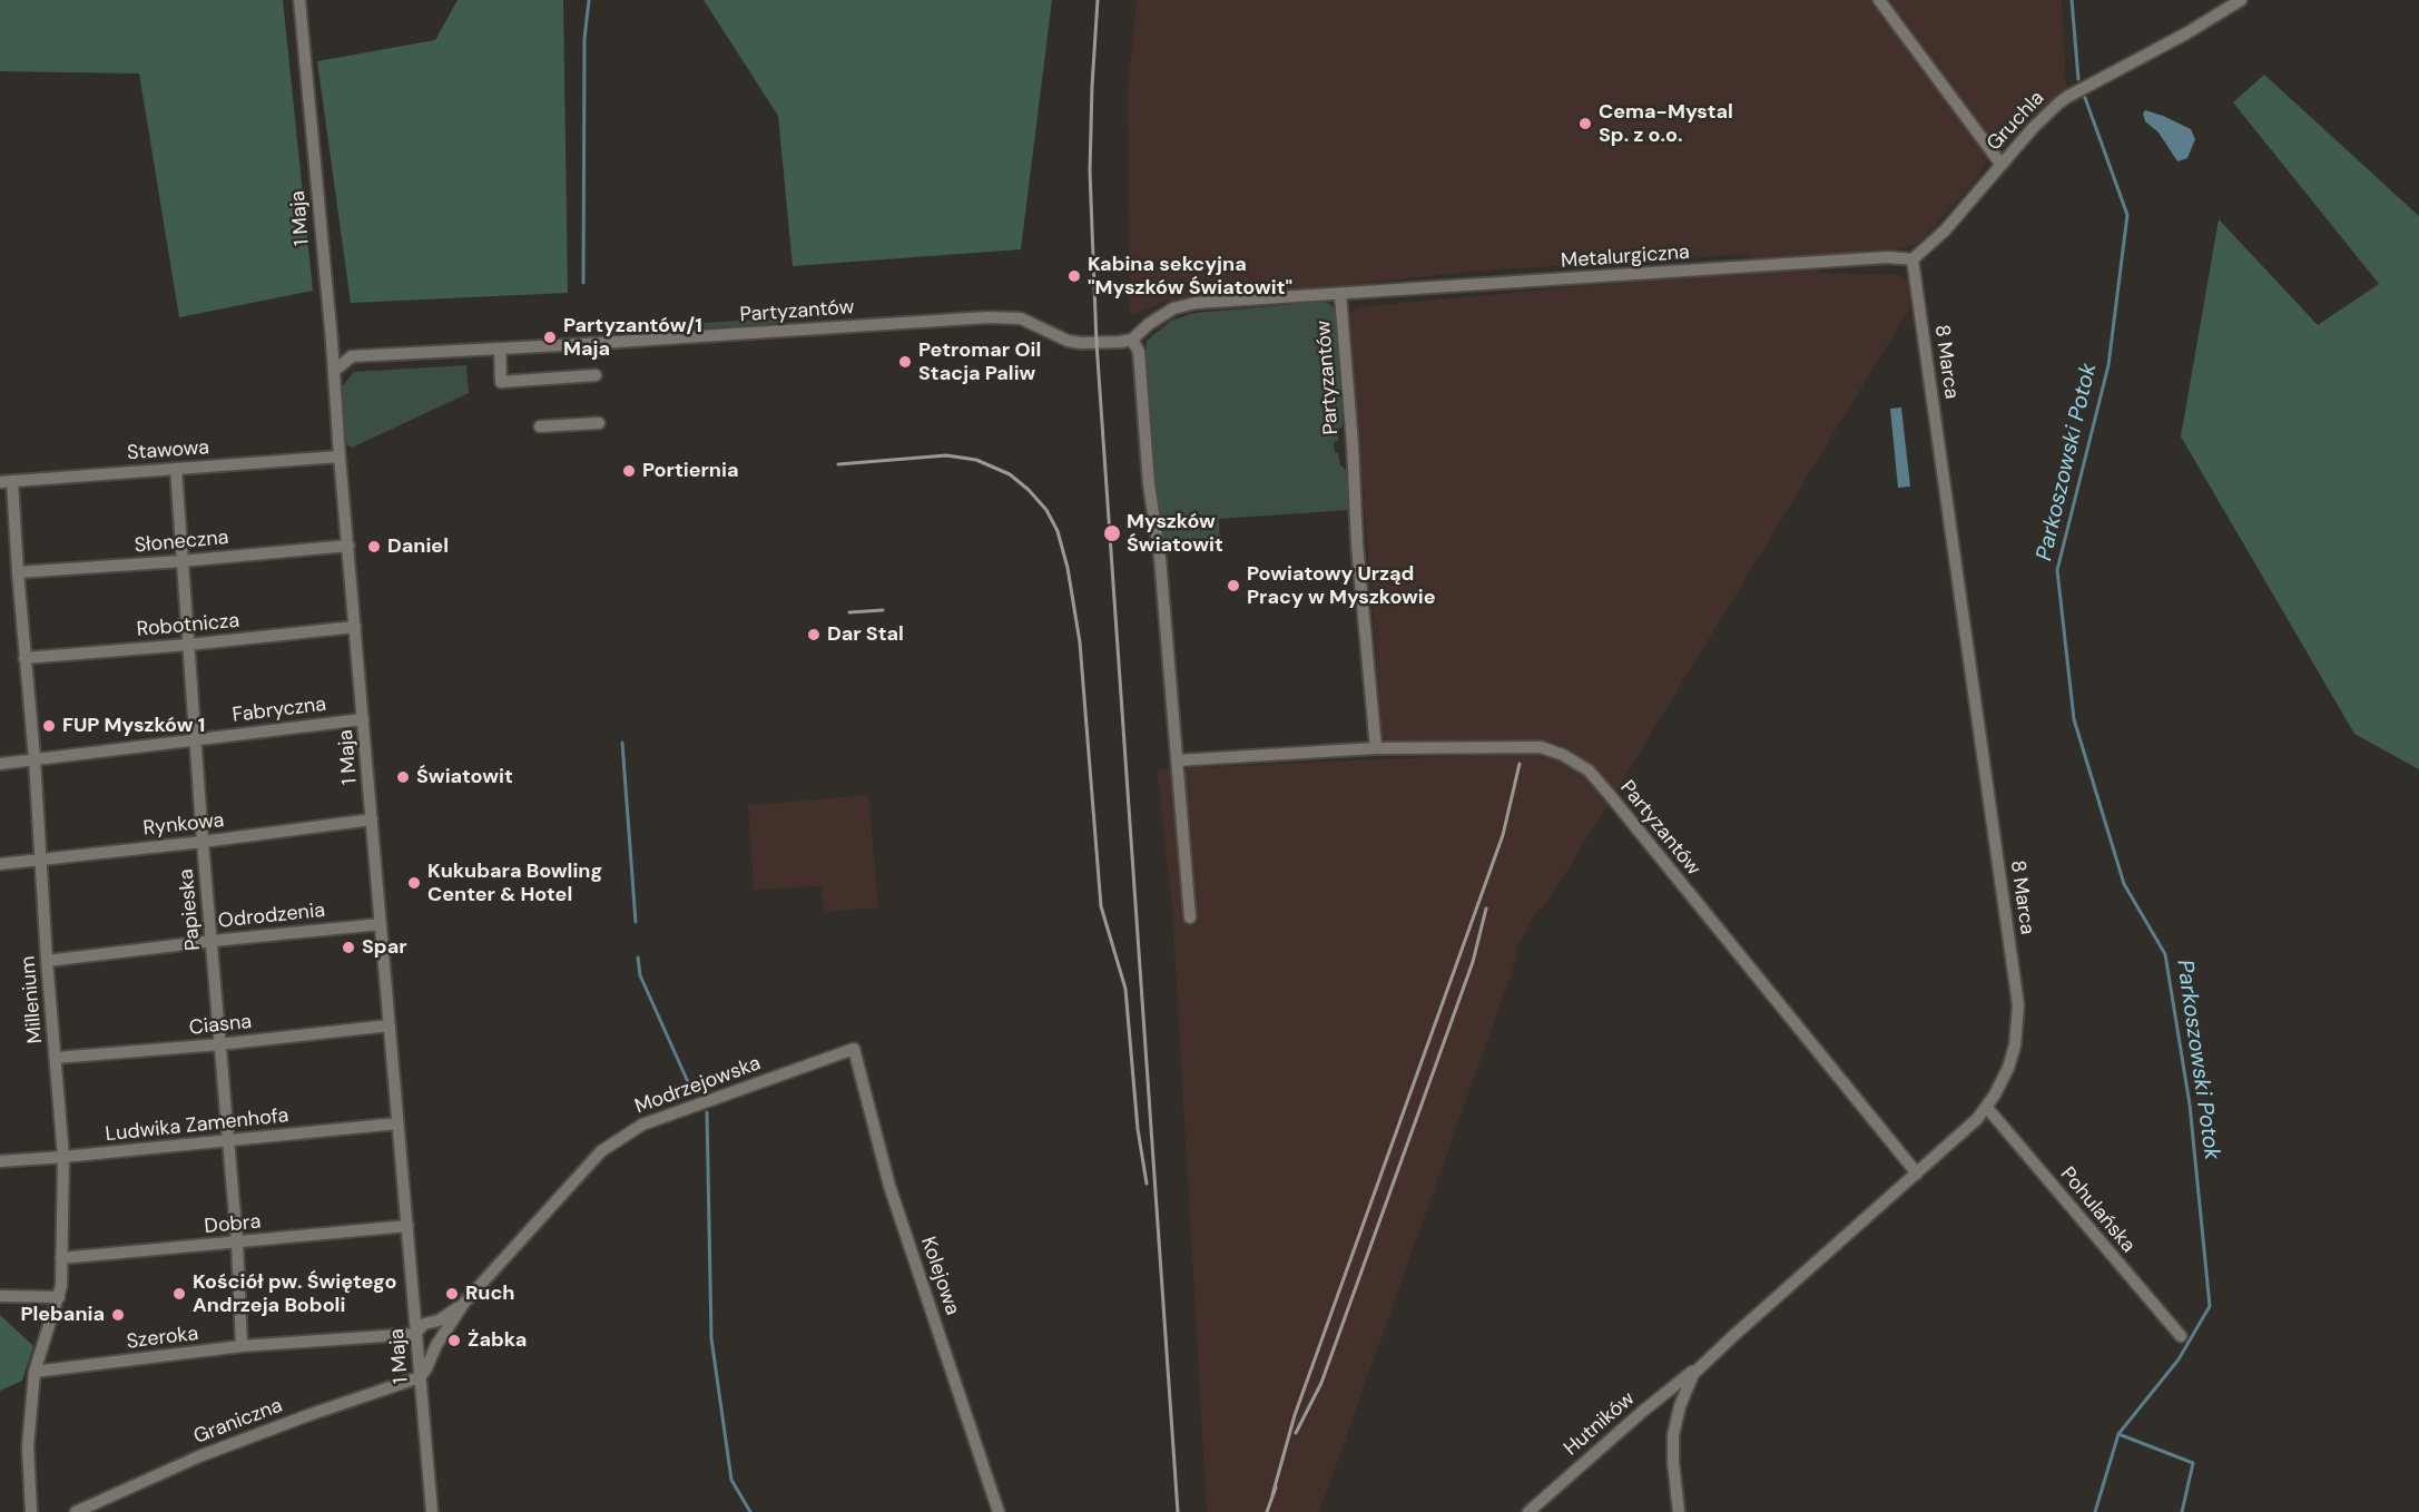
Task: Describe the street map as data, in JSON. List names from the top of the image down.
{
  "streets": {
    "street": [
      "Gruchla",
      "1 Maja",
      "Metalurgiczna",
      "Partyzantów",
      "8 Marca",
      "Stawowa",
      "Słoneczna",
      "Robotnicza",
      "Fabryczna",
      "Rynkowa",
      "Papieska",
      "Odrodzenia",
      "Millenium",
      "Ciasna",
      "Modrzejowska",
      "Ludwika Zamenhofa",
      "Pohulańska",
      "Dobra",
      "Kolejowa",
      "Szeroka",
      "Graniczna",
      "Hutników"
    ]
  },
  "crossings": [
    ["Gruchla", "Metalurgiczna"],
    ["Gruchla", "8 Marca"],
    ["1 Maja", "Partyzantów"],
    ["1 Maja", "Stawowa"],
    ["1 Maja", "Słoneczna"],
    ["1 Maja", "Robotnicza"],
    ["1 Maja", "Fabryczna"],
    ["1 Maja", "Rynkowa"],
    ["1 Maja", "Odrodzenia"],
    ["1 Maja", "Ciasna"],
    ["1 Maja", "Modrzejowska"],
    ["1 Maja", "Ludwika Zamenhofa"],
    ["1 Maja", "Dobra"],
    ["1 Maja", "Szeroka"],
    ["1 Maja", "Graniczna"],
    ["Metalurgiczna", "Partyzantów"],
    ["Metalurgiczna", "8 Marca"],
    ["Partyzantów", "8 Marca"],
    ["8 Marca", "Pohulańska"],
    ["8 Marca", "Hutników"],
    ["Stawowa", "Papieska"],
    ["Stawowa", "Millenium"],
    ["Słoneczna", "Papieska"],
    ["Słoneczna", "Millenium"],
    ["Robotnicza", "Papieska"],
    ["Robotnicza", "Millenium"],
    ["Fabryczna", "Papieska"],
    ["Fabryczna", "Millenium"],
    ["Rynkowa", "Papieska"],
    ["Rynkowa", "Millenium"],
    ["Papieska", "Odrodzenia"],
    ["Papieska", "Ciasna"],
    ["Papieska", "Ludwika Zamenhofa"],
    ["Papieska", "Dobra"],
    ["Papieska", "Szeroka"],
    ["Odrodzenia", "Millenium"],
    ["Millenium", "Ciasna"],
    ["Millenium", "Ludwika Zamenhofa"],
    ["Millenium", "Dobra"],
    ["Millenium", "Szeroka"],
    ["Modrzejowska", "Kolejowa"],
    ["Modrzejowska", "Szeroka"],
    ["Modrzejowska", "Graniczna"]
  ],
  "water": ["Parkoszowski Potok"],
  "places": [
    "Cema-Mystal Sp. z o.o.",
    "Kabina sekcyjna \"Myszków Światowit\"",
    "Partyzantów/1 Maja",
    "Petromar Oil Stacja Paliw",
    "Portiernia",
    "Myszków Światowit",
    "Daniel",
    "Powiatowy Urząd Pracy w Myszkowie",
    "Dar Stal",
    "FUP Myszków 1",
    "Światowit",
    "Kukubara Bowling Center & Hotel",
    "Spar",
    "Kościół pw. Świętego Andrzeja Boboli",
    "Ruch",
    "Plebania",
    "Żabka"
  ]
}
